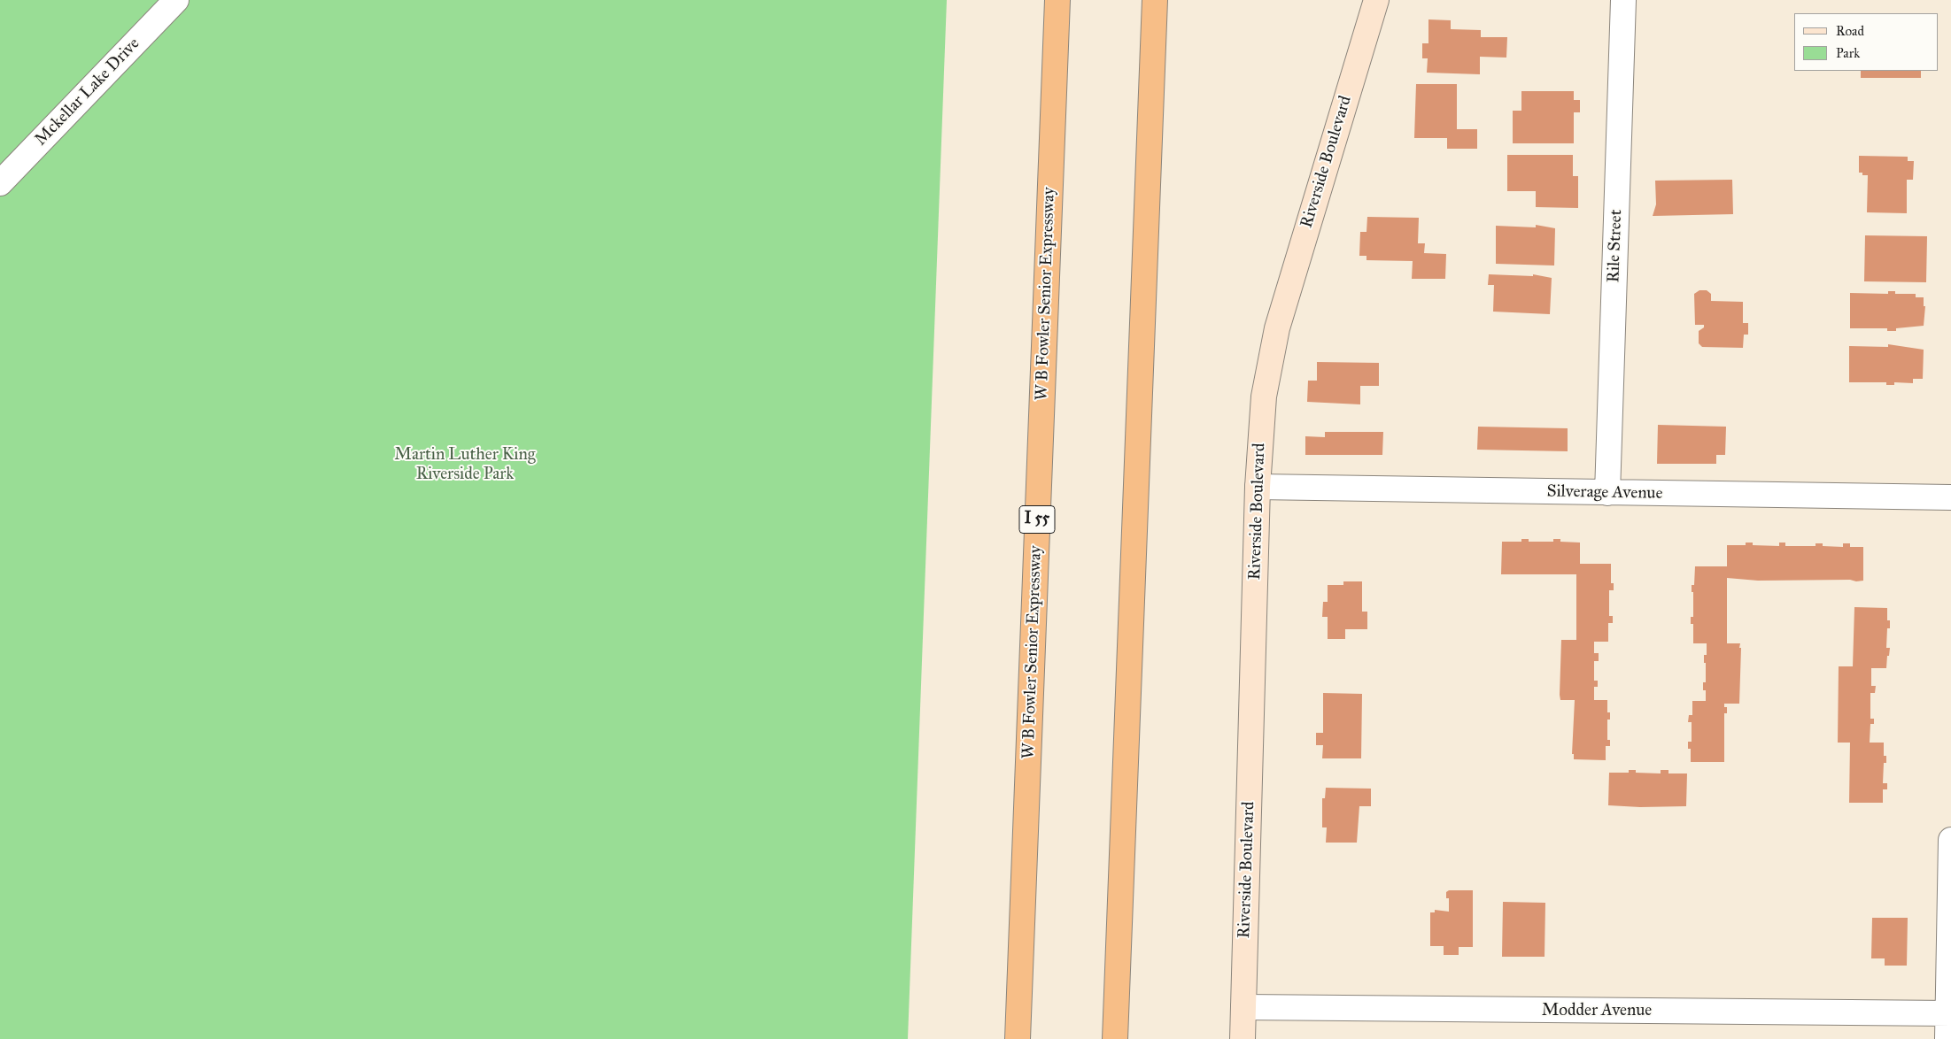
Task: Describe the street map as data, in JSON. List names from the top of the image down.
{
  "streets": {
    "highway": ["W B Fowler Senior Expressway", "I 55"],
    "street": [
      "Mckellar Lake Drive",
      "Riverside Boulevard",
      "Rile Street",
      "Silverage Avenue",
      "Modder Avenue"
    ]
  },
  "crossings": [
    ["Riverside Boulevard", "Silverage Avenue"],
    ["Riverside Boulevard", "Modder Avenue"],
    ["Rile Street", "Silverage Avenue"]
  ],
  "parks": ["Martin Luther King Riverside Park"],
  "legend": ["Road", "Park"]
}
